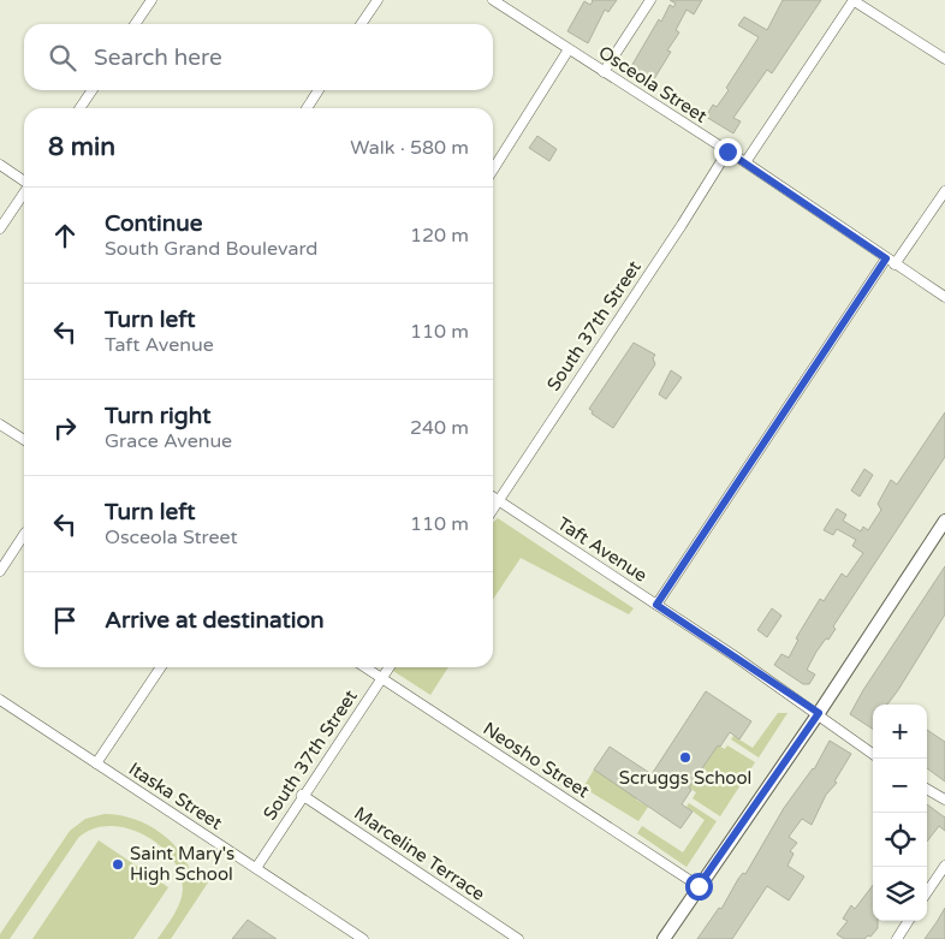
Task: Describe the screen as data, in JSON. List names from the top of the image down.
{
  "streets": {
    "street": [
      "Osceola Street",
      "South 37th Street",
      "Taft Avenue",
      "Neosho Street",
      "Itaska Street",
      "Marceline Terrace"
    ]
  },
  "crossings": [
    ["Osceola Street", "South 37th Street"],
    ["South 37th Street", "Taft Avenue"],
    ["South 37th Street", "Neosho Street"],
    ["South 37th Street", "Itaska Street"],
    ["South 37th Street", "Marceline Terrace"]
  ],
  "places": ["Scruggs School", "Saint Mary's High School"],
  "page": {
    "search": "Search here",
    "heading": ["8 min", "Walk · 580 m"],
    "list": [
      ["Continue", "South Grand Boulevard", "120 m"],
      ["Turn left", "Taft Avenue", "110 m"],
      ["Turn right", "Grace Avenue", "240 m"],
      ["Turn left", "Osceola Street", "110 m"],
      "Arrive at destination"
    ],
    "map_buttons": ["+", "−"]
  }
}
